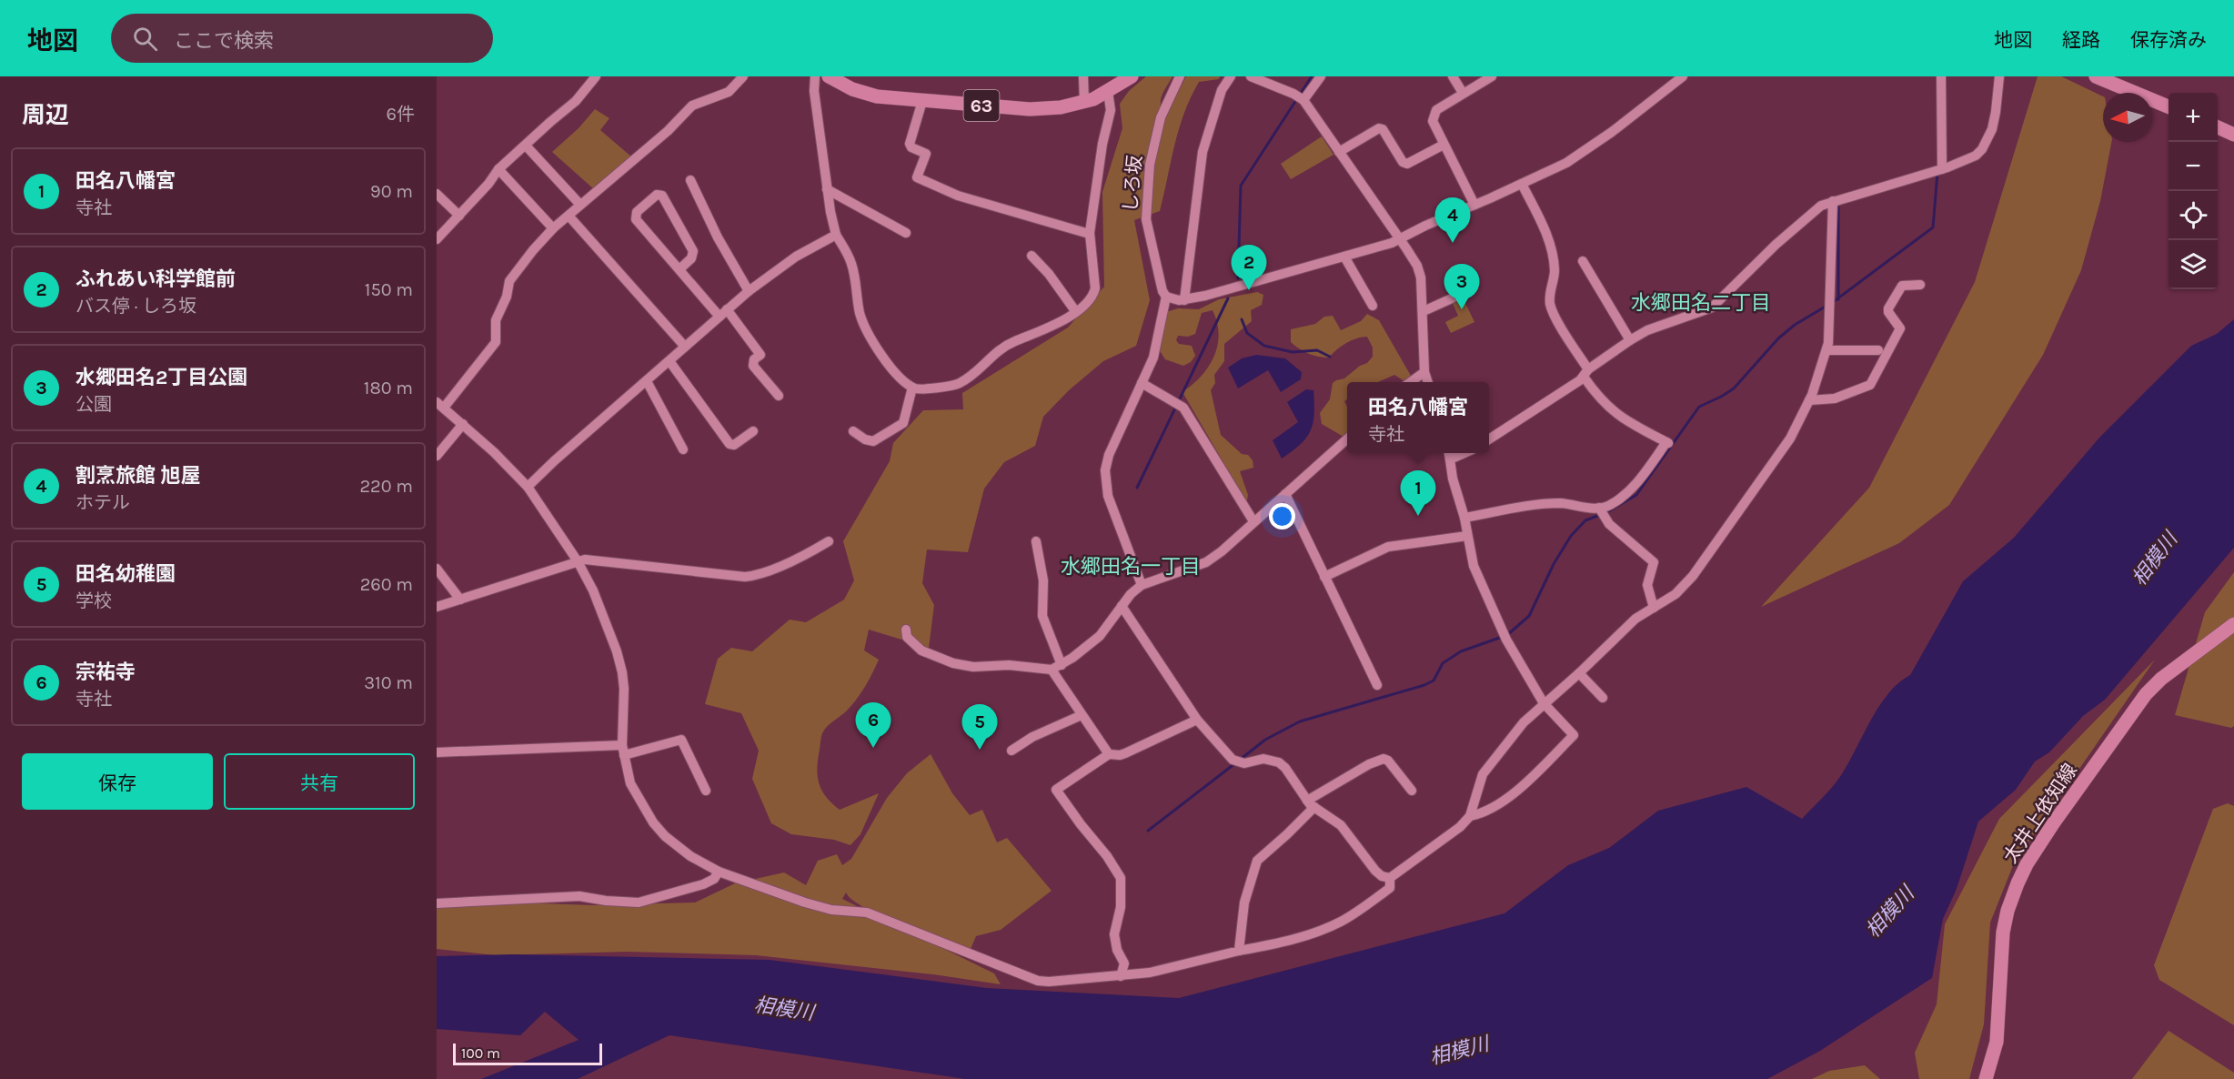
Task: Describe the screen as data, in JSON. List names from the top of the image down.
{
  "streets": {
    "main road": ["63", "太井上依知線"],
    "street": ["しろ坂"]
  },
  "districts": ["水郷田名二丁目", "水郷田名一丁目"],
  "water": ["相模川"],
  "scale_bar": "100 m",
  "north": "left",
  "page": {
    "header": "地図",
    "search": "ここで検索",
    "nav": ["地図", "経路", "保存済み"],
    "heading": ["周辺", "6件"],
    "map_buttons": ["+", "−"],
    "list": [
      {
        "mark": "1",
        "name": "田名八幡宮",
        "note": "寺社",
        "value": "90 m"
      },
      {
        "mark": "2",
        "name": "ふれあい科学館前",
        "note": "バス停 · しろ坂",
        "value": "150 m"
      },
      {
        "mark": "3",
        "name": "水郷田名2丁目公園",
        "note": "公園",
        "value": "180 m"
      },
      {
        "mark": "4",
        "name": "割烹旅館 旭屋",
        "note": "ホテル",
        "value": "220 m"
      },
      {
        "mark": "5",
        "name": "田名幼稚園",
        "note": "学校",
        "value": "260 m"
      },
      {
        "mark": "6",
        "name": "宗祐寺",
        "note": "寺社",
        "value": "310 m"
      }
    ],
    "pins": [
      "4",
      "2",
      "3",
      "1",
      "6",
      "5"
    ],
    "popup": ["田名八幡宮", "寺社"],
    "buttons": ["保存", "共有"],
    "scale": "100 m"
  }
}
